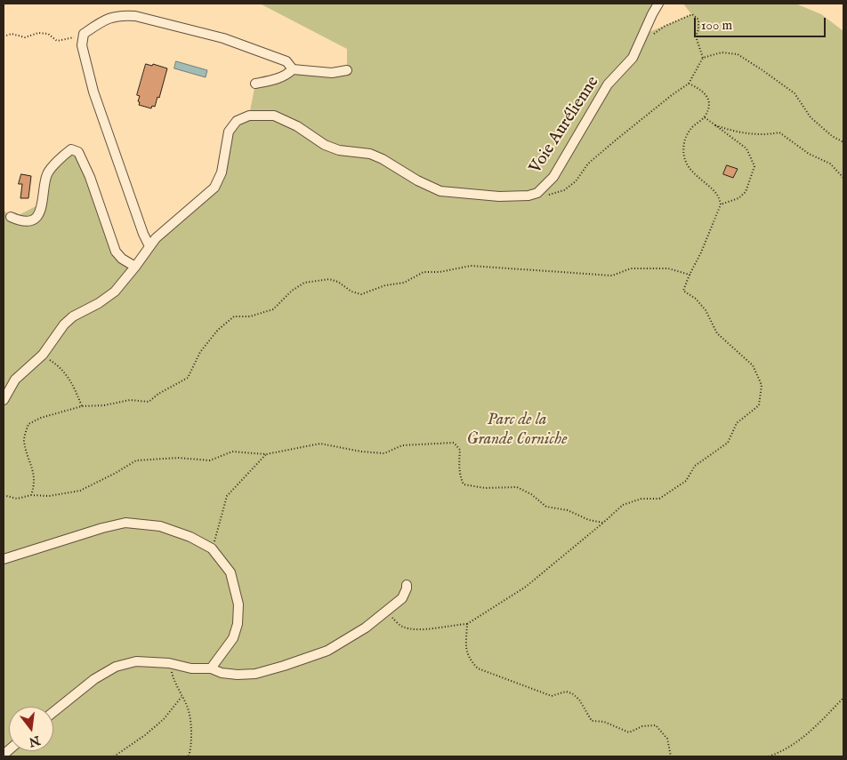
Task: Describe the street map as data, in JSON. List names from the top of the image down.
{
  "streets": {
    "street": ["Voie Aurélienne"]
  },
  "parks": ["Parc de la Grande Corniche"],
  "scale_bar": "100 m",
  "north": "bottom"
}
